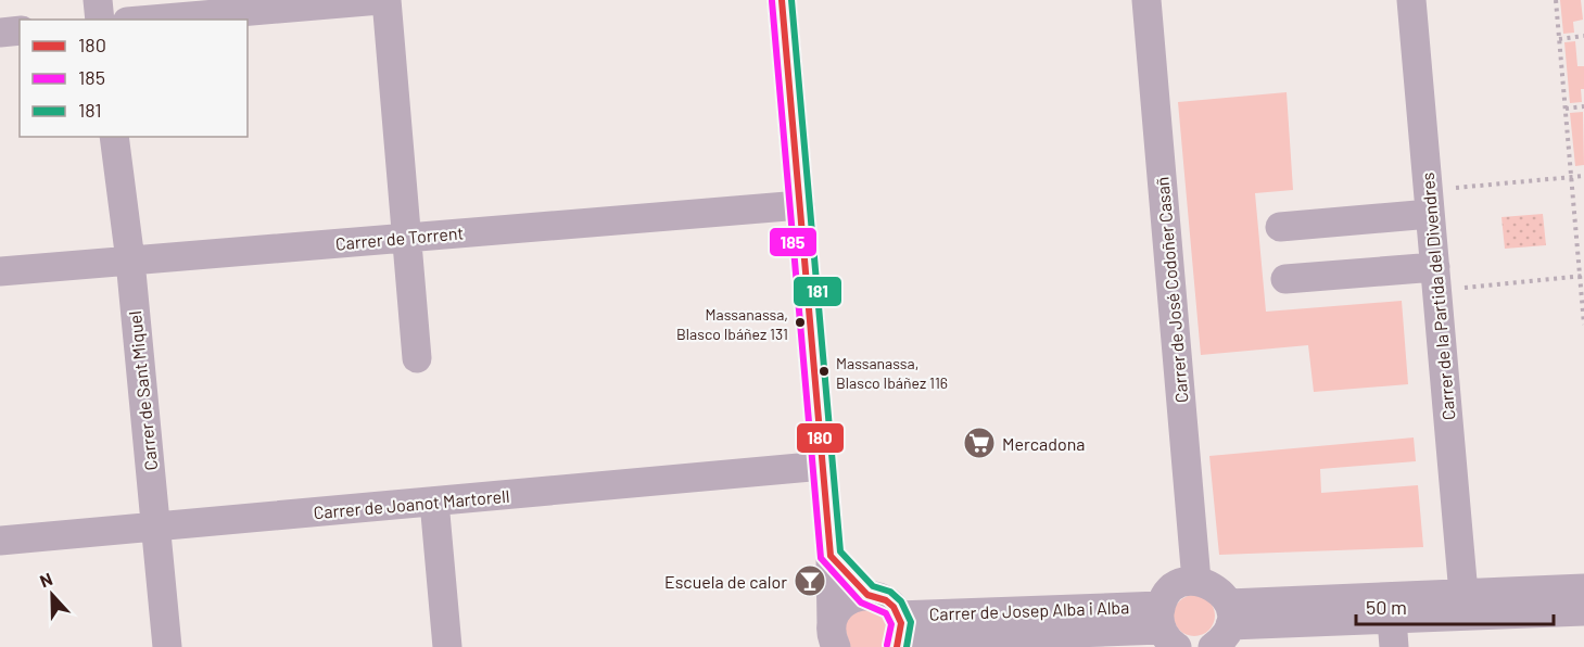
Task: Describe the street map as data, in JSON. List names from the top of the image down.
{
  "streets": {
    "street": [
      "Carrer de Torrent",
      "Carrer de José Codoñer Casañ",
      "Carrer de la Partida del Divendres",
      "Carrer de Sant Miquel",
      "Carrer de Joanot Martorell",
      "Carrer de Josep Alba i Alba"
    ]
  },
  "crossings": [
    ["Carrer de Torrent", "Carrer de Sant Miquel"],
    ["Carrer de Sant Miquel", "Carrer de Joanot Martorell"]
  ],
  "places": {
    "other": ["Massanassa, Blasco Ibáñez 131", "Massanassa, Blasco Ibáñez 116"],
    "supermarket": ["Mercadona"],
    "bar": ["Escuela de calor"]
  },
  "lines": ["transit line 180", "transit line 181", "transit line 185"],
  "legend": ["180", "185", "181"],
  "scale_bar": "50 m",
  "north": "top"
}
